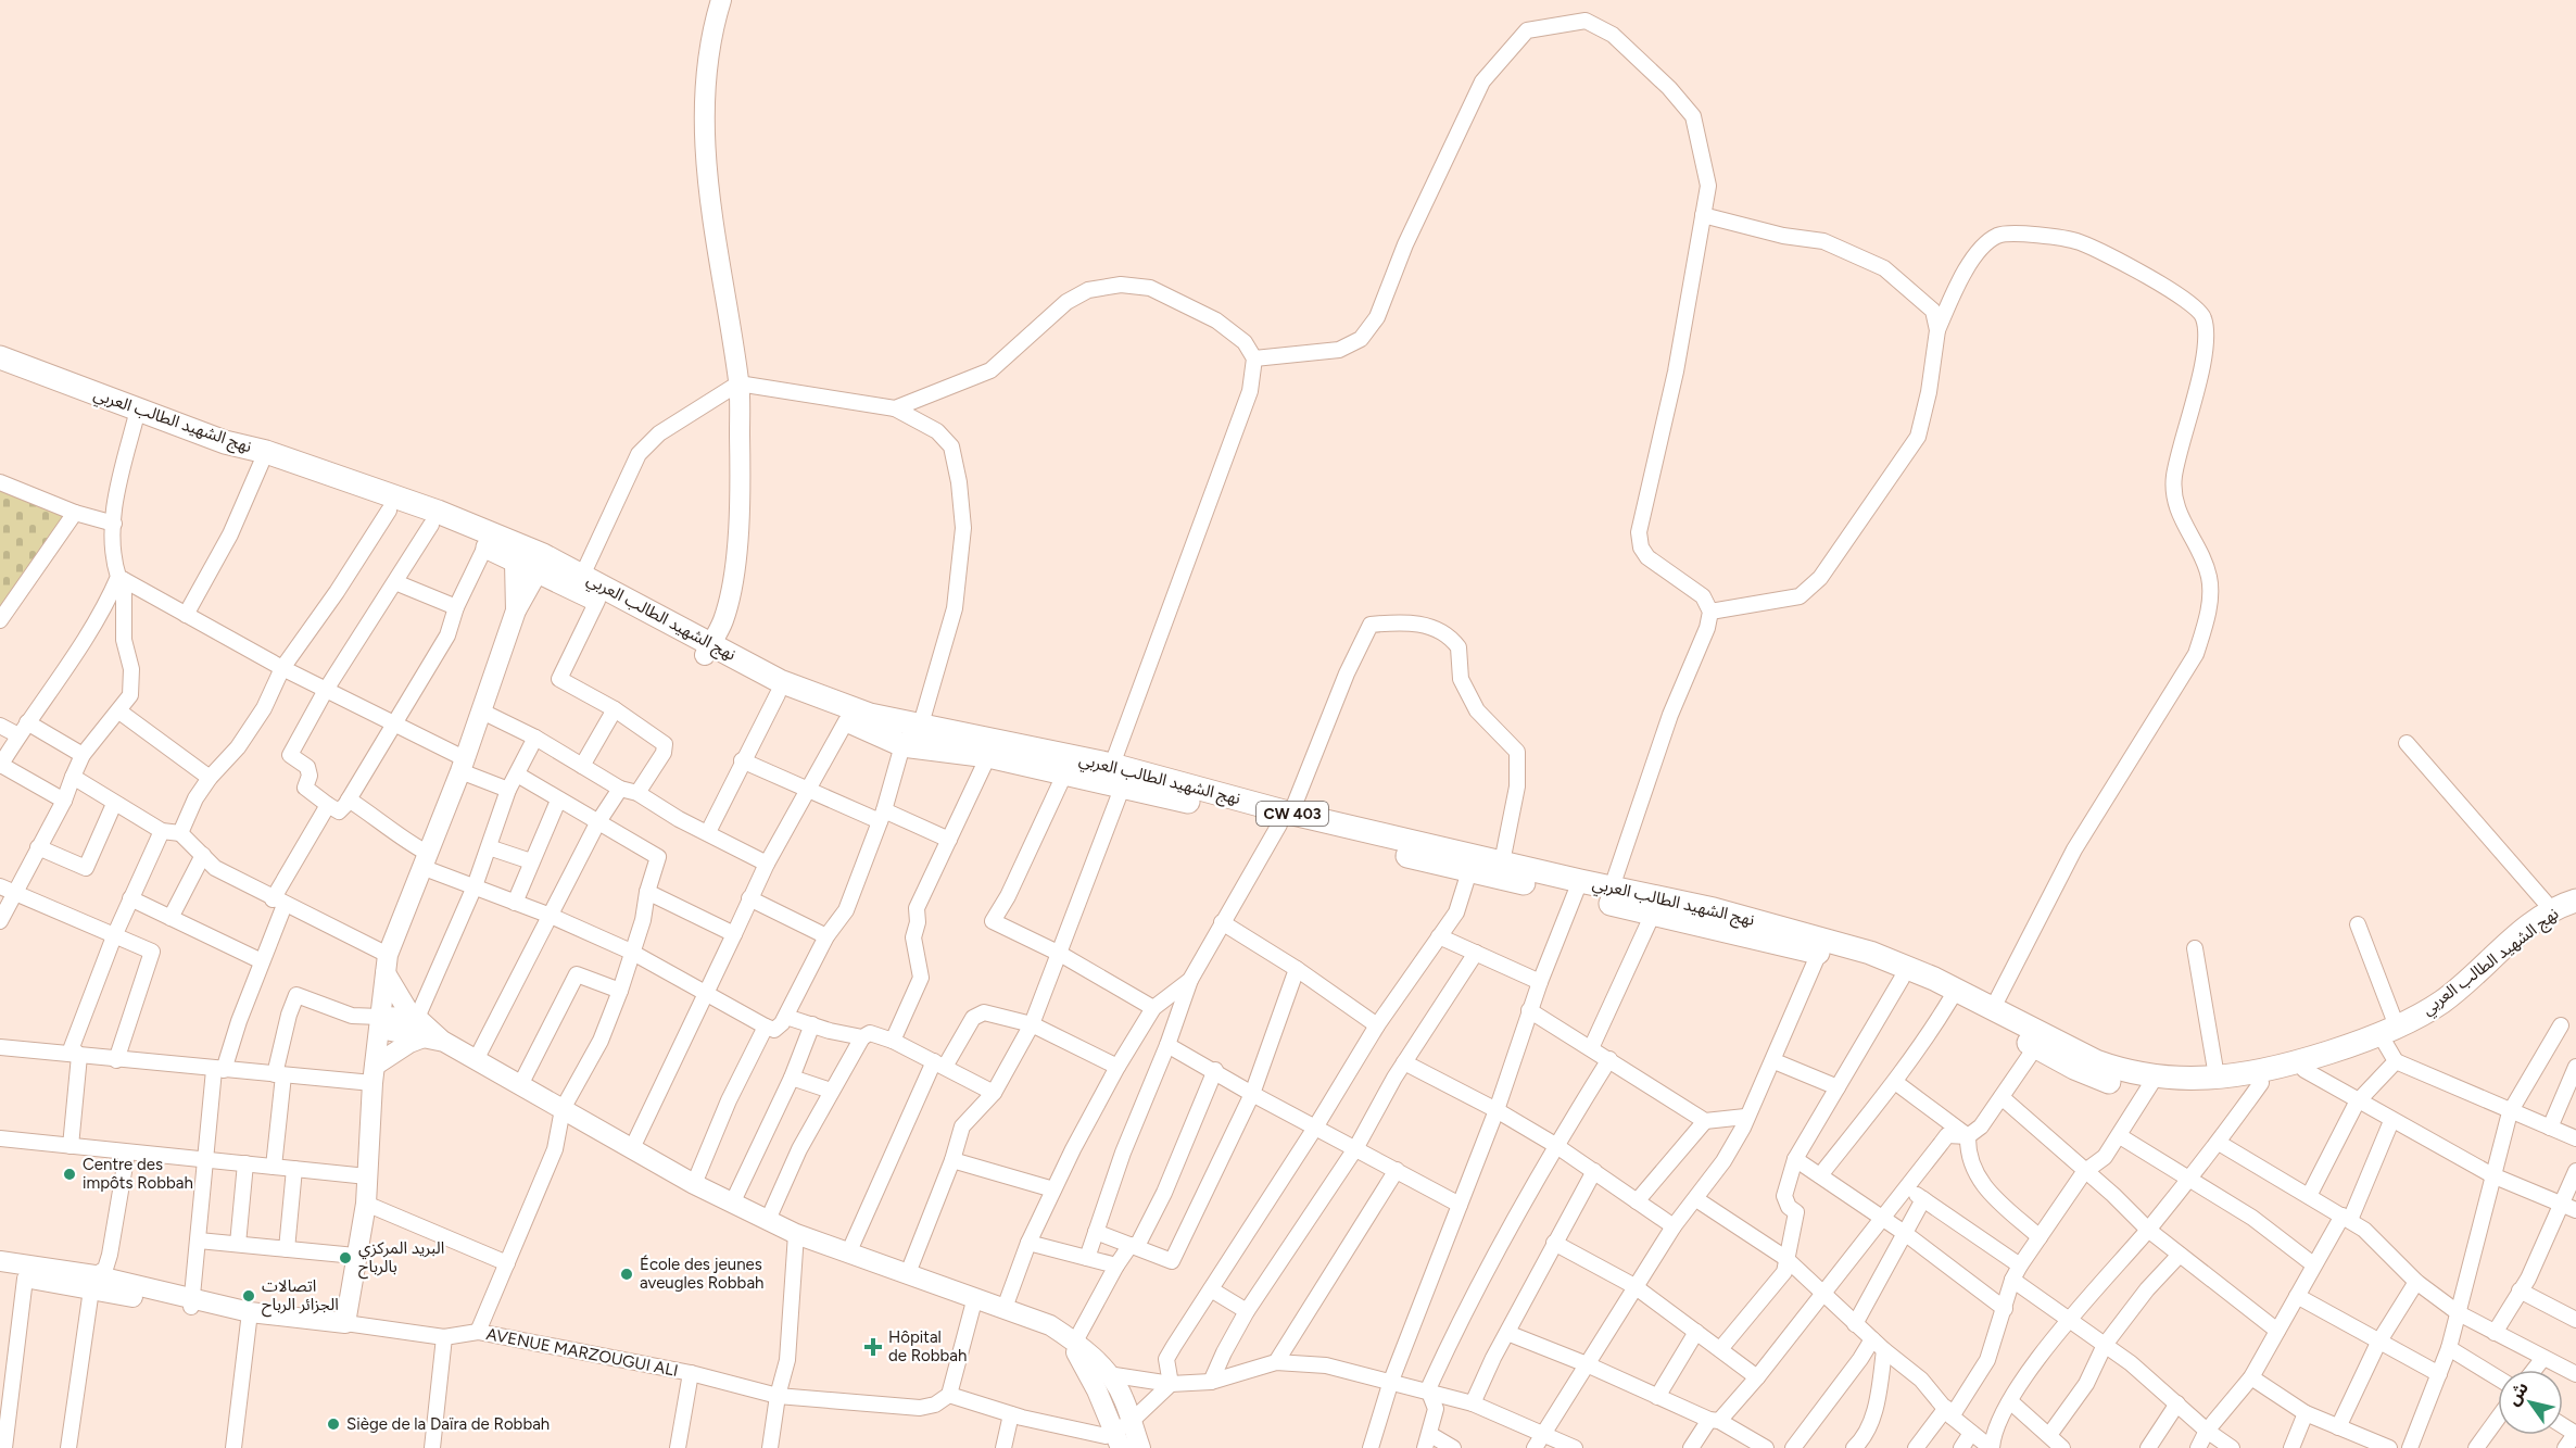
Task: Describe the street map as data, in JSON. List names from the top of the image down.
{
  "streets": {
    "main road": ["نهج الشهيد الطالب العربي", "CW 403"],
    "street": ["AVENUE MARZOUGUI ALI"]
  },
  "places": {
    "other": [
      "Centre des impôts Robbah",
      "البريد المركزي بالرباح",
      "École des jeunes aveugles Robbah",
      "اتصالات الجزائر الرباح",
      "Siège de la Daïra de Robbah"
    ],
    "health": ["Hôpital de Robbah"]
  },
  "north": "top left"
}
